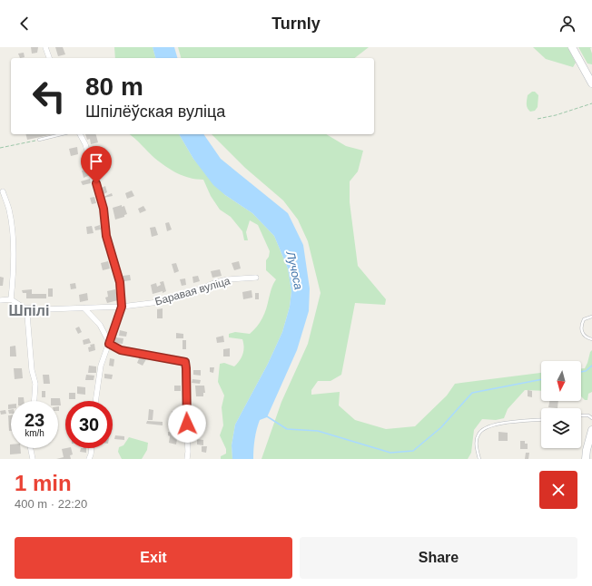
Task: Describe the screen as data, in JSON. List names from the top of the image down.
{
  "streets": {
    "street": ["Баравая вуліца"]
  },
  "districts": ["Шпілі"],
  "water": ["Лучоса"],
  "north": "bottom",
  "page": {
    "header": "Turnly",
    "turn": ["80 m", "Шпілёўская вуліца"],
    "speed": "23 km/h",
    "limit": "30",
    "heading": ["1 min", "400 m · 22:20"],
    "buttons": ["Exit", "Share"]
  }
}
